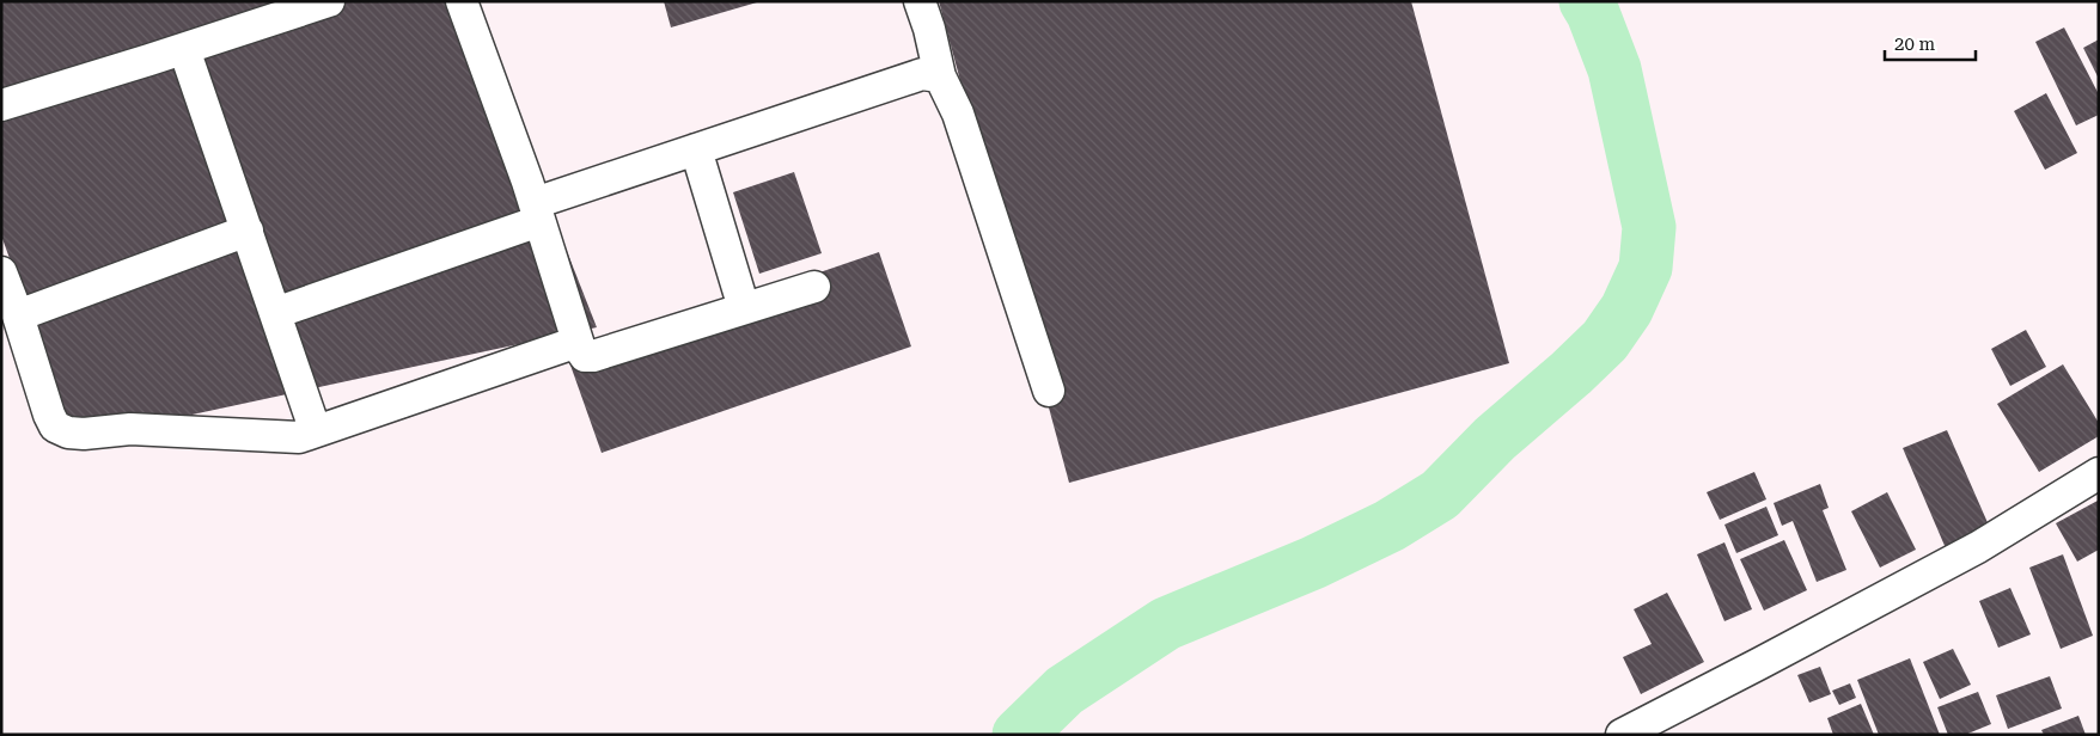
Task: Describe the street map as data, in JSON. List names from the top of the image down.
{
  "scale_bar": "20 m"
}
